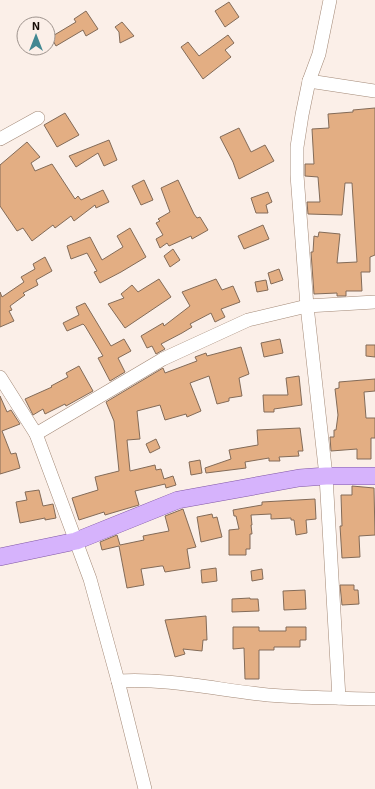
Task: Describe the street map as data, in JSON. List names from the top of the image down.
{
  "north": "top"
}
